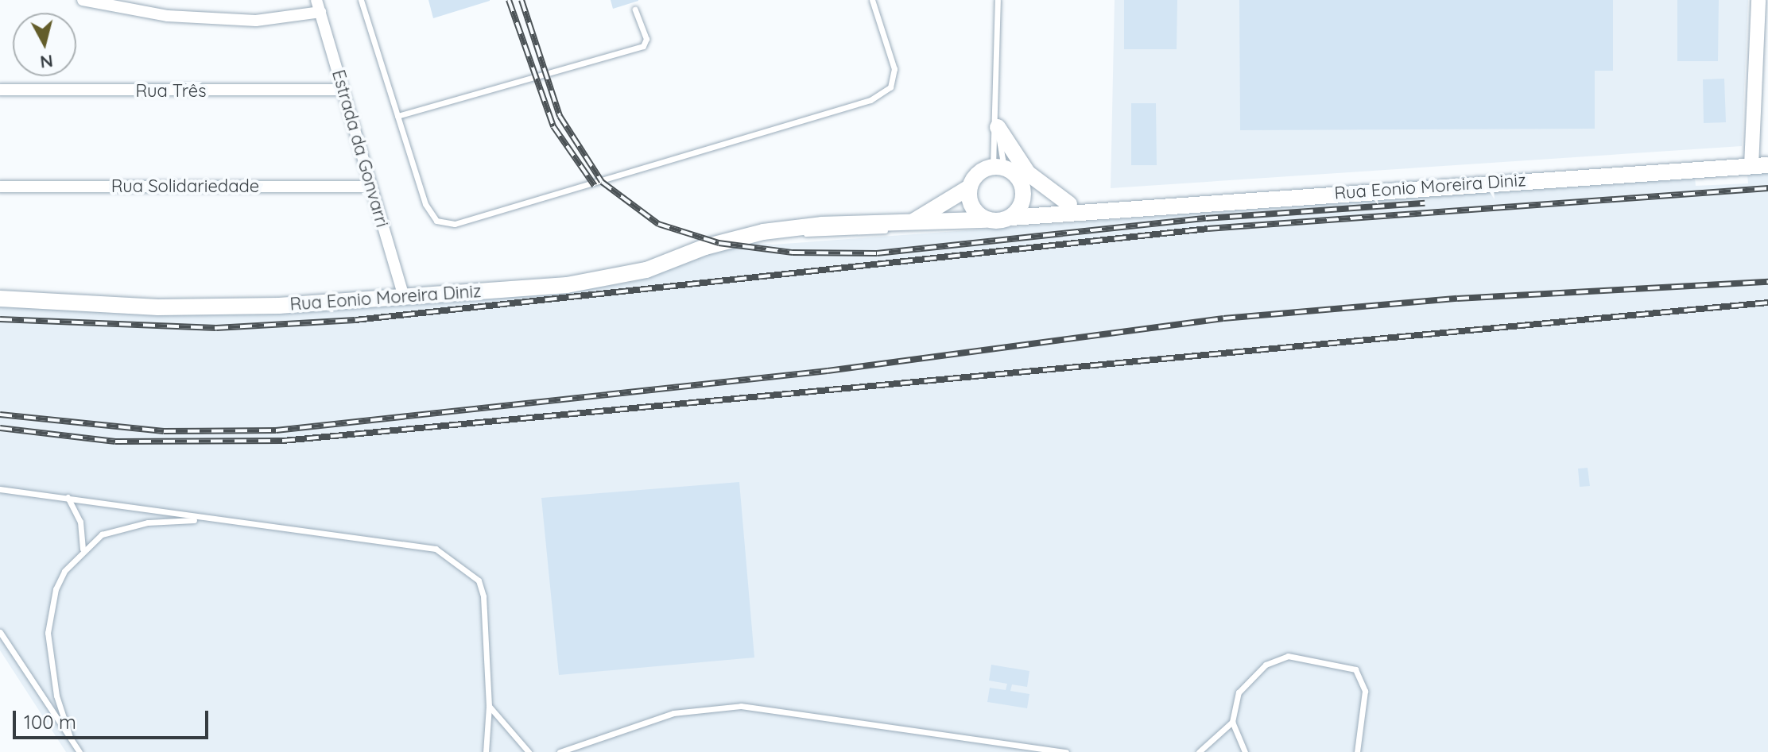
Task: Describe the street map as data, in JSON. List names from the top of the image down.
{
  "streets": {
    "main road": ["Rua Eonio Moreira Diniz"],
    "street": ["Rua Três", "Estrada da Gonvarri", "Rua Solidariedade"]
  },
  "crossings": [
    ["Rua Três", "Estrada da Gonvarri"],
    ["Estrada da Gonvarri", "Rua Solidariedade"],
    ["Estrada da Gonvarri", "Rua Eonio Moreira Diniz"]
  ],
  "scale_bar": "100 m",
  "north": "bottom"
}
